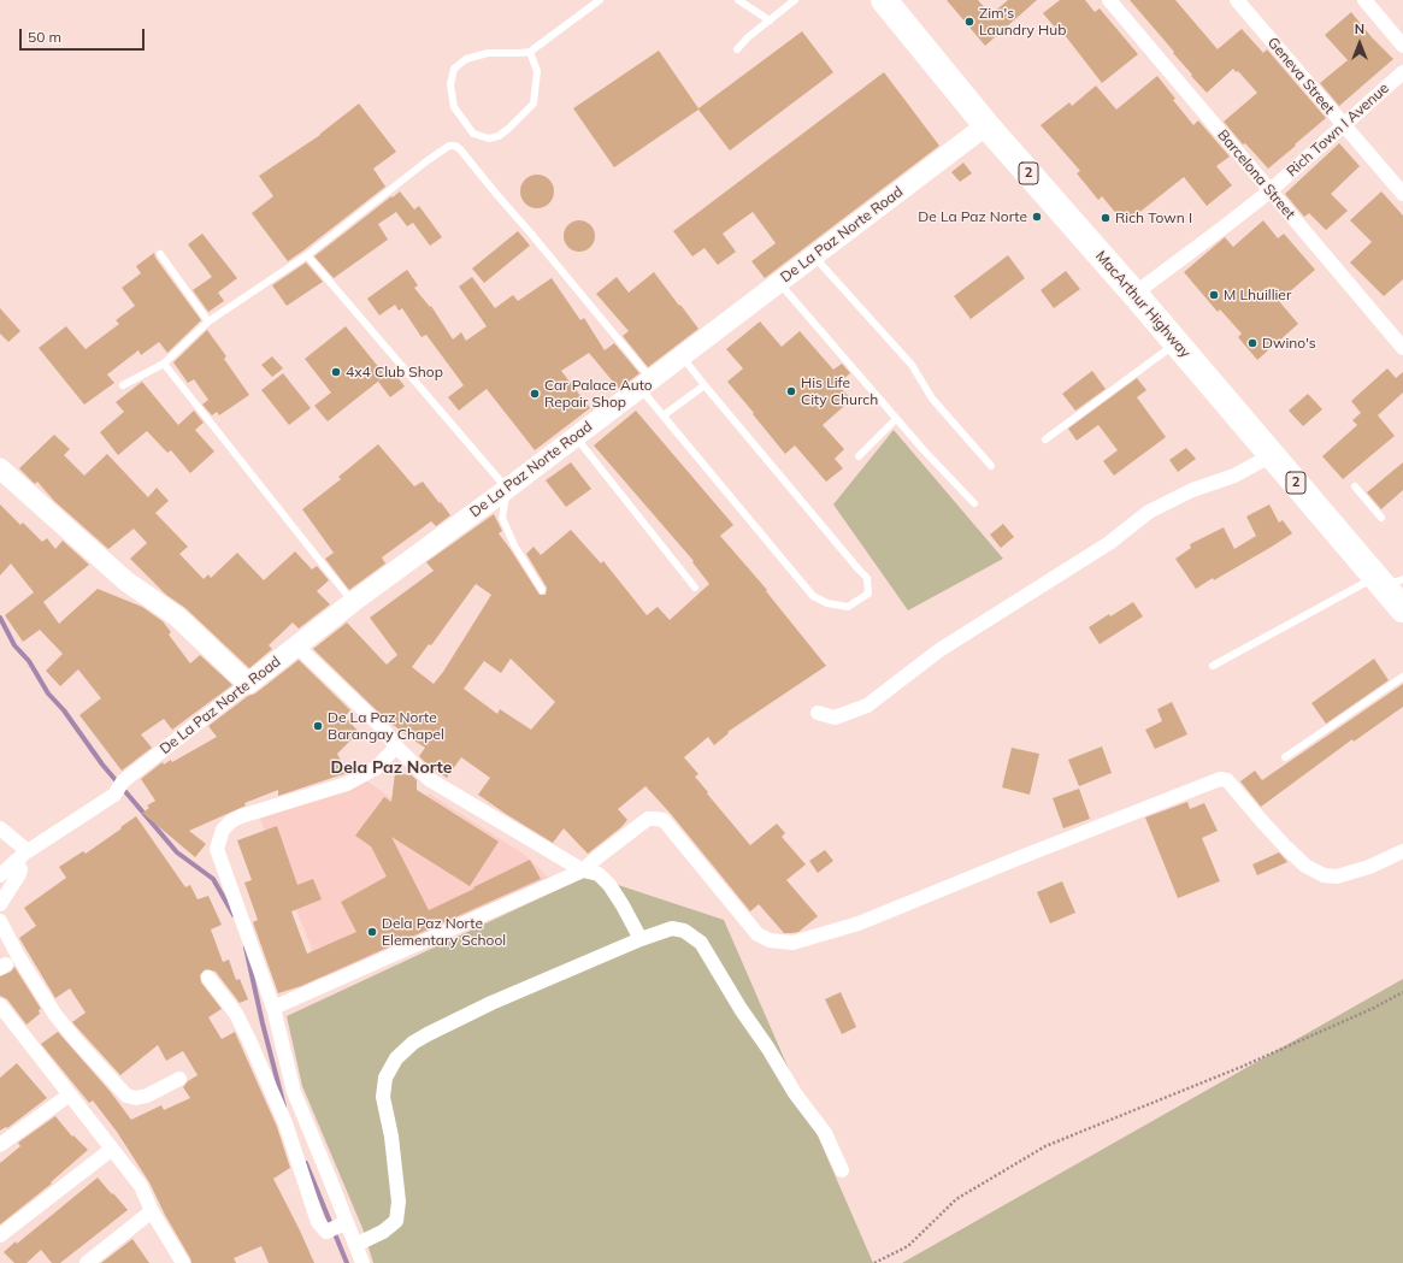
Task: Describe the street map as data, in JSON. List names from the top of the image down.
{
  "streets": {
    "highway": ["2", "MacArthur Highway"],
    "street": [
      "Geneva Street",
      "Rich Town I Avenue",
      "Barcelona Street",
      "De La Paz Norte Road"
    ]
  },
  "crossings": [
    ["Geneva Street", "Rich Town I Avenue"],
    ["Rich Town I Avenue", "Barcelona Street"],
    ["Rich Town I Avenue", "MacArthur Highway"],
    ["De La Paz Norte Road", "MacArthur Highway"]
  ],
  "districts": ["Dela Paz Norte"],
  "places": [
    "Zim's Laundry Hub",
    "De La Paz Norte",
    "Rich Town I",
    "M Lhuillier",
    "Dwino's",
    "4x4 Club Shop",
    "His Life City Church",
    "Car Palace Auto Repair Shop",
    "De La Paz Norte Barangay Chapel",
    "Dela Paz Norte Elementary School"
  ],
  "scale_bar": "50 m",
  "north": "top"
}
